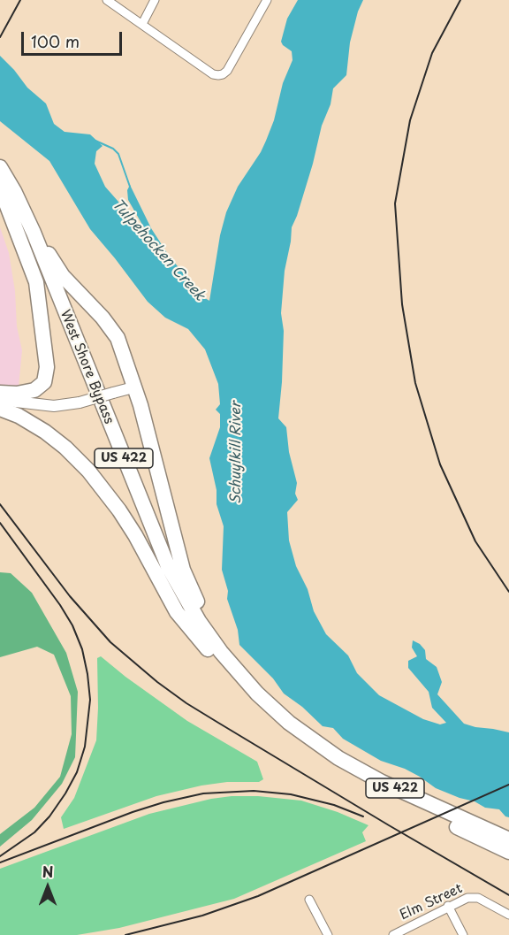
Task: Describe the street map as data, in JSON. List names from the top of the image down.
{
  "streets": {
    "highway": ["West Shore Bypass", "US 422"],
    "street": ["Elm Street"]
  },
  "water": ["Tulpehocken Creek", "Schuylkill River"],
  "scale_bar": "100 m",
  "north": "top"
}
